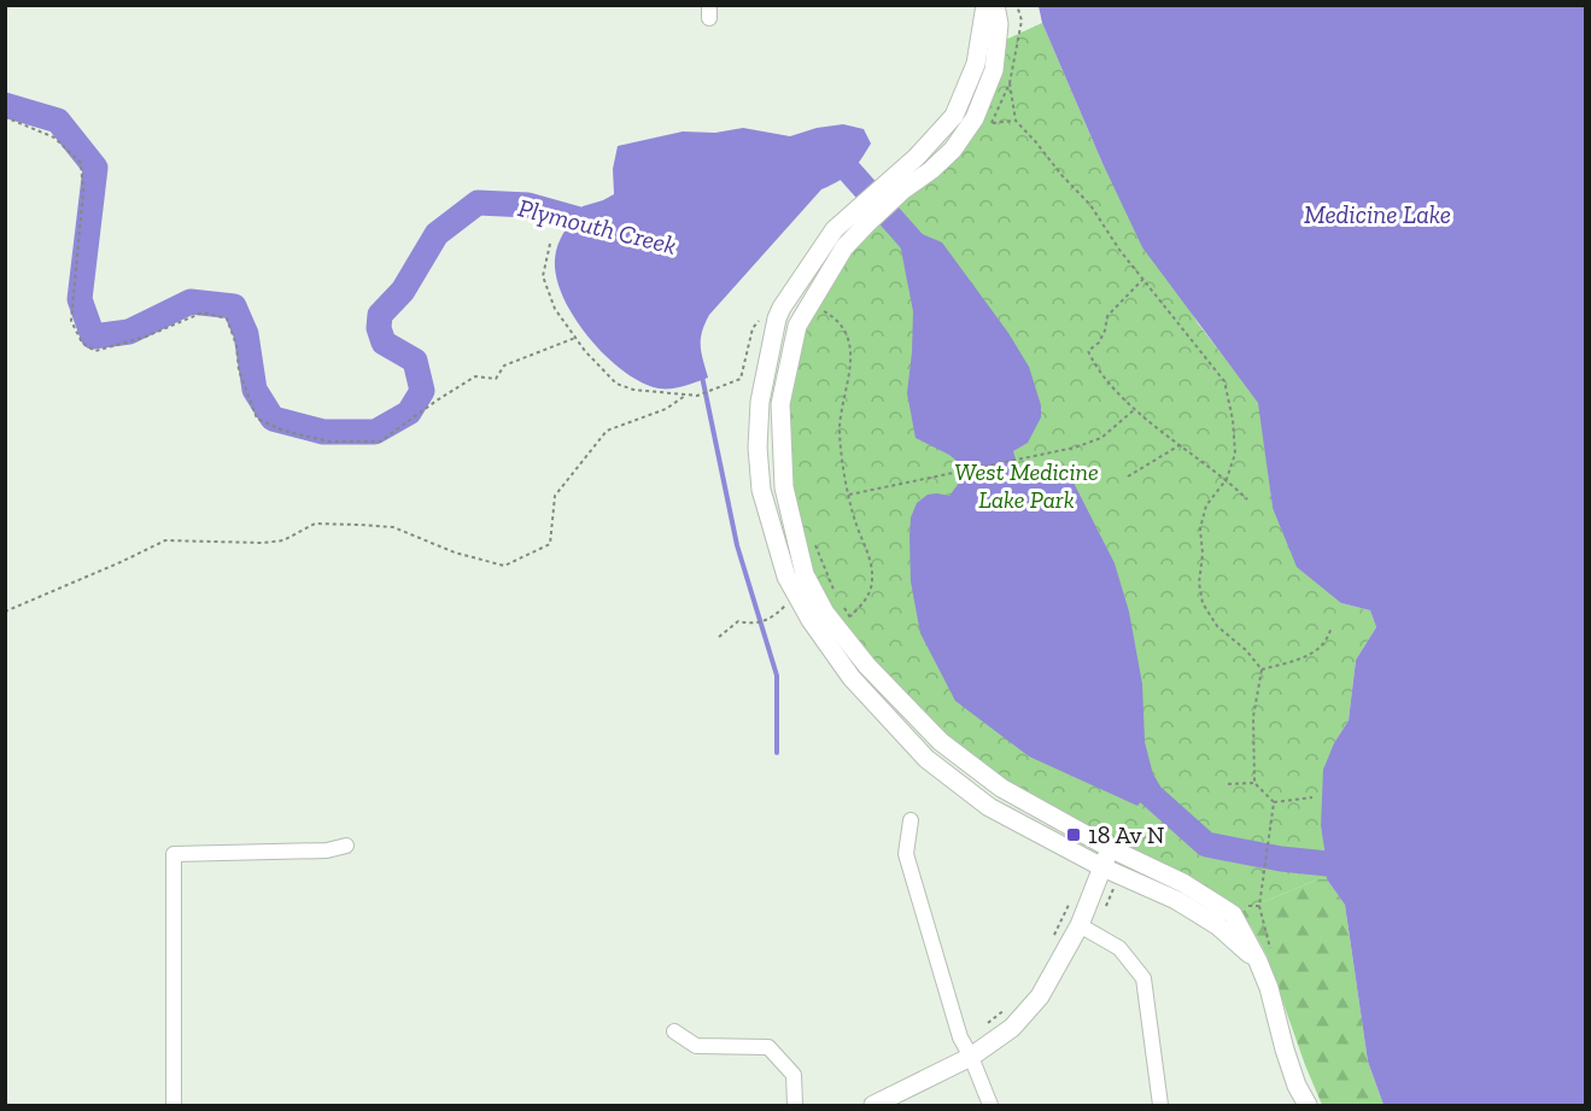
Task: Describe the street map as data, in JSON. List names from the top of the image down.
{
  "water": ["Medicine Lake", "Plymouth Creek"],
  "parks": ["West Medicine Lake Park"],
  "places": {
    "transit": ["18 Av N"]
  }
}
